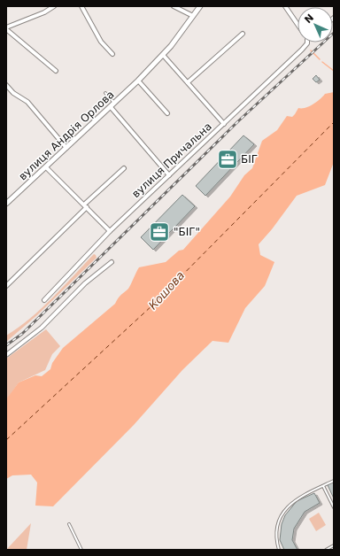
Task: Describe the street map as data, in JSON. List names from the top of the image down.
{
  "streets": {
    "street": ["вулиця Андрія Орлова", "вулиця Причальна"]
  },
  "water": ["Кошова"],
  "places": {
    "office": ["БІГ", "\"БІГ\""]
  },
  "north": "top left"
}
